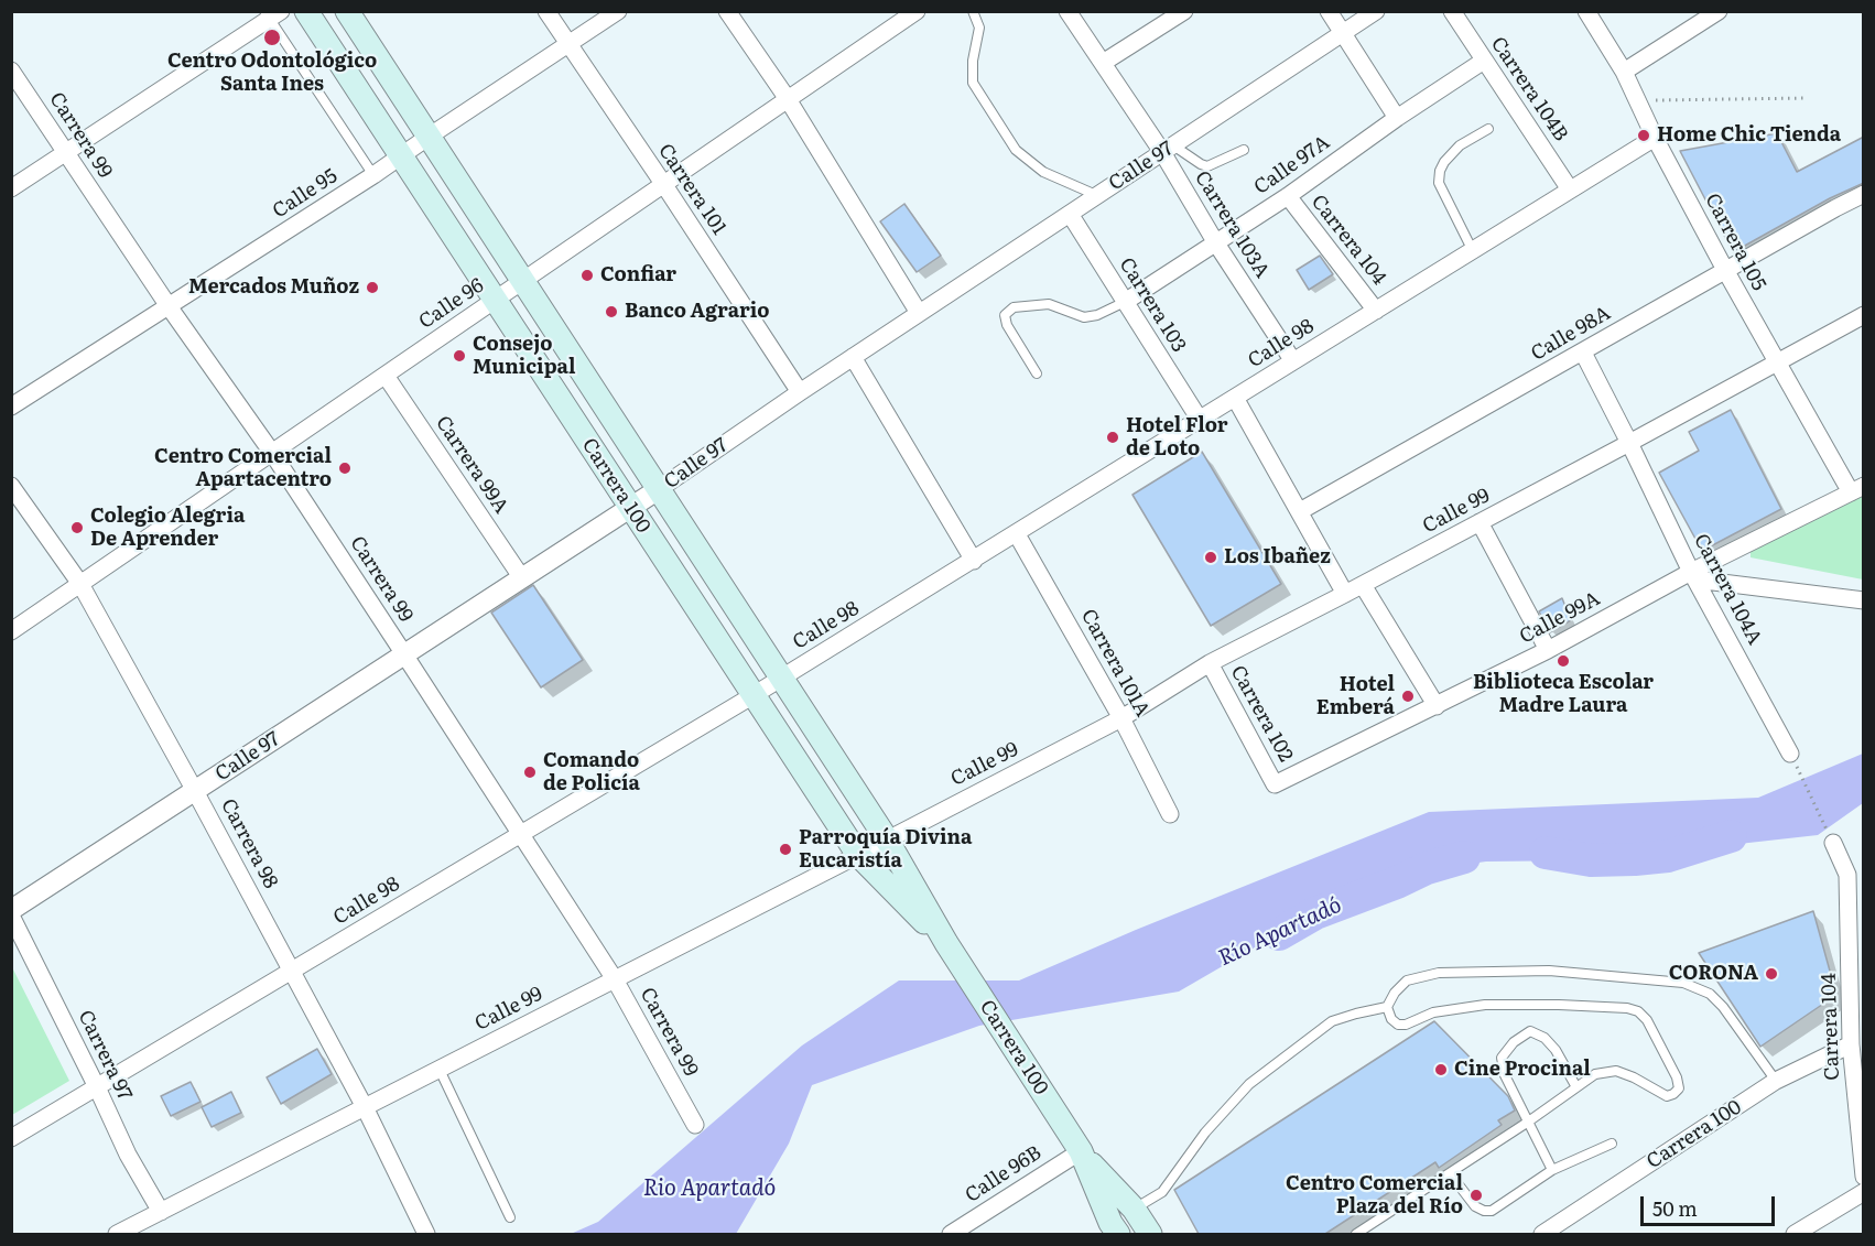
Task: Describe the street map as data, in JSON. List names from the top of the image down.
{
  "streets": {
    "main road": ["Carrera 100"],
    "street": [
      "Carrera 104B",
      "Carrera 99",
      "Calle 97A",
      "Calle 97",
      "Carrera 101",
      "Calle 95",
      "Carrera 103A",
      "Carrera 104",
      "Carrera 105",
      "Calle 96",
      "Carrera 103",
      "Calle 98A",
      "Calle 98",
      "Carrera 99A",
      "Calle 99",
      "Carrera 104A",
      "Calle 99A",
      "Carrera 101A",
      "Carrera 102",
      "Carrera 98",
      "Carrera 97",
      "Calle 96B"
    ]
  },
  "crossings": [
    ["Carrera 104B", "Calle 97A"],
    ["Carrera 104B", "Calle 98"],
    ["Carrera 99", "Calle 97"],
    ["Carrera 99", "Calle 95"],
    ["Carrera 99", "Calle 96"],
    ["Carrera 99", "Calle 98"],
    ["Carrera 99", "Calle 99"],
    ["Calle 97A", "Carrera 103A"],
    ["Calle 97A", "Carrera 104"],
    ["Calle 97A", "Carrera 103"],
    ["Calle 97", "Carrera 101"],
    ["Calle 97", "Carrera 103A"],
    ["Calle 97", "Carrera 103"],
    ["Calle 97", "Carrera 99A"],
    ["Calle 97", "Carrera 100"],
    ["Calle 97", "Carrera 98"],
    ["Carrera 101", "Calle 95"],
    ["Carrera 101", "Calle 96"],
    ["Calle 95", "Carrera 100"],
    ["Carrera 103A", "Calle 98"],
    ["Carrera 104", "Calle 98"],
    ["Carrera 104", "Carrera 100"],
    ["Carrera 105", "Calle 98A"],
    ["Carrera 105", "Calle 98"],
    ["Carrera 105", "Calle 99"],
    ["Carrera 105", "Calle 99A"],
    ["Calle 96", "Carrera 99A"],
    ["Calle 96", "Carrera 100"],
    ["Calle 96", "Carrera 98"],
    ["Carrera 103", "Calle 98"],
    ["Calle 98A", "Carrera 104A"],
    ["Calle 98", "Carrera 100"],
    ["Calle 98", "Carrera 101A"],
    ["Calle 98", "Carrera 98"],
    ["Calle 98", "Carrera 97"],
    ["Carrera 100", "Calle 99"],
    ["Carrera 100", "Calle 96B"],
    ["Calle 99", "Carrera 104A"],
    ["Calle 99", "Carrera 101A"],
    ["Calle 99", "Carrera 102"],
    ["Calle 99", "Carrera 98"],
    ["Calle 99", "Carrera 97"],
    ["Carrera 104A", "Calle 99A"],
    ["Calle 99A", "Carrera 102"]
  ],
  "water": ["Río Apartadó", "Rio Apartadó"],
  "places": [
    "Centro Odontológico Santa Ines",
    "Home Chic Tienda",
    "Confiar",
    "Mercados Muñoz",
    "Banco Agrario",
    "Consejo Municipal",
    "Hotel Flor de Loto",
    "Centro Comercial Apartacentro",
    "Colegio Alegria De Aprender",
    "Los Ibañez",
    "Biblioteca Escolar Madre Laura",
    "Hotel Emberá",
    "Comando de Policía",
    "Parroquía Divina Eucaristía",
    "CORONA",
    "Cine Procinal",
    "Centro Comercial Plaza del Río"
  ],
  "scale_bar": "50 m"
}
